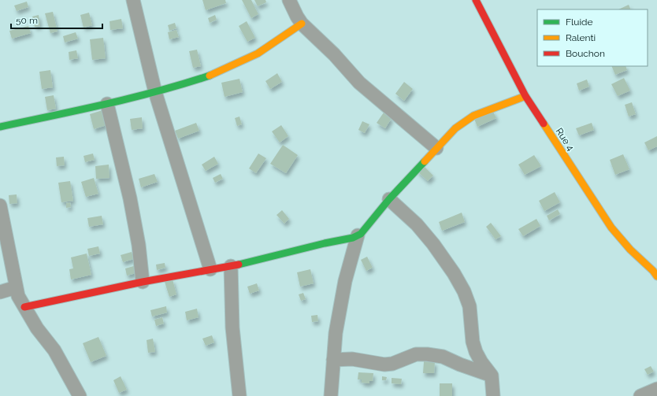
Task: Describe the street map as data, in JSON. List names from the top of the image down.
{
  "streets": {
    "street": ["Rue 4"]
  },
  "legend": ["Fluide", "Ralenti", "Bouchon"],
  "scale_bar": "50 m"
}
